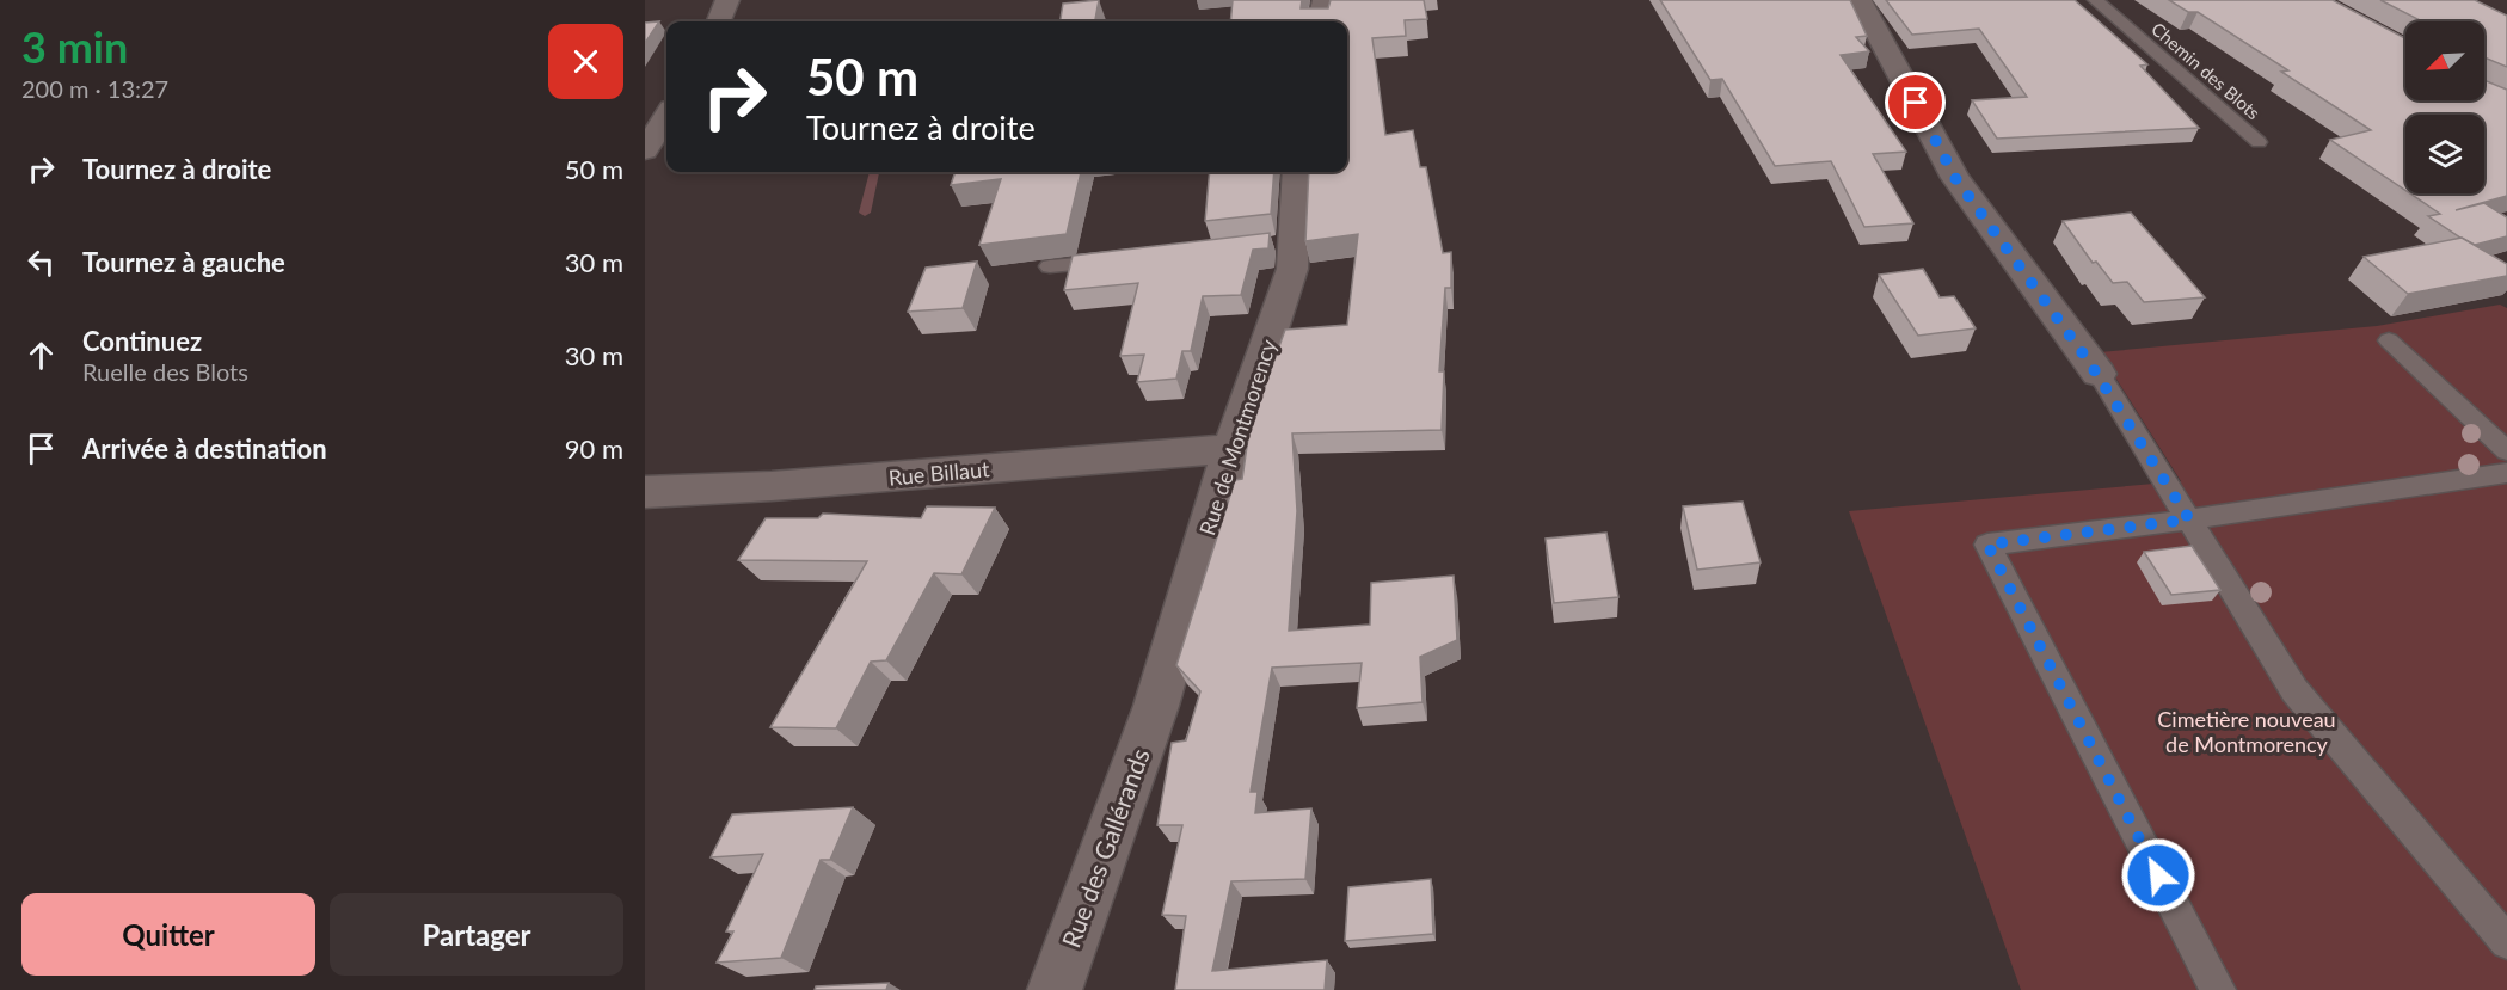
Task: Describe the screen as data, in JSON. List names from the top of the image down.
{
  "streets": {
    "street": ["Rue de Montmorency", "Rue Billaut", "Rue des Gallérands"],
    "lane": ["Chemin des Blots"]
  },
  "crossings": [
    ["Rue de Montmorency", "Rue Billaut"],
    ["Rue de Montmorency", "Rue des Gallérands"]
  ],
  "parks": ["Cimetière nouveau de Montmorency"],
  "north": "bottom left",
  "page": {
    "heading": ["3 min", "200 m · 13:27"],
    "turn": ["50 m", "Tournez à droite"],
    "list": [
      {
        "name": "Tournez à droite",
        "value": "50 m"
      },
      {
        "name": "Tournez à gauche",
        "value": "30 m"
      },
      {
        "name": "Continuez",
        "note": "Ruelle des Blots",
        "value": "30 m"
      },
      {
        "name": "Arrivée à destination",
        "value": "90 m"
      }
    ],
    "buttons": ["Quitter", "Partager"]
  }
}
